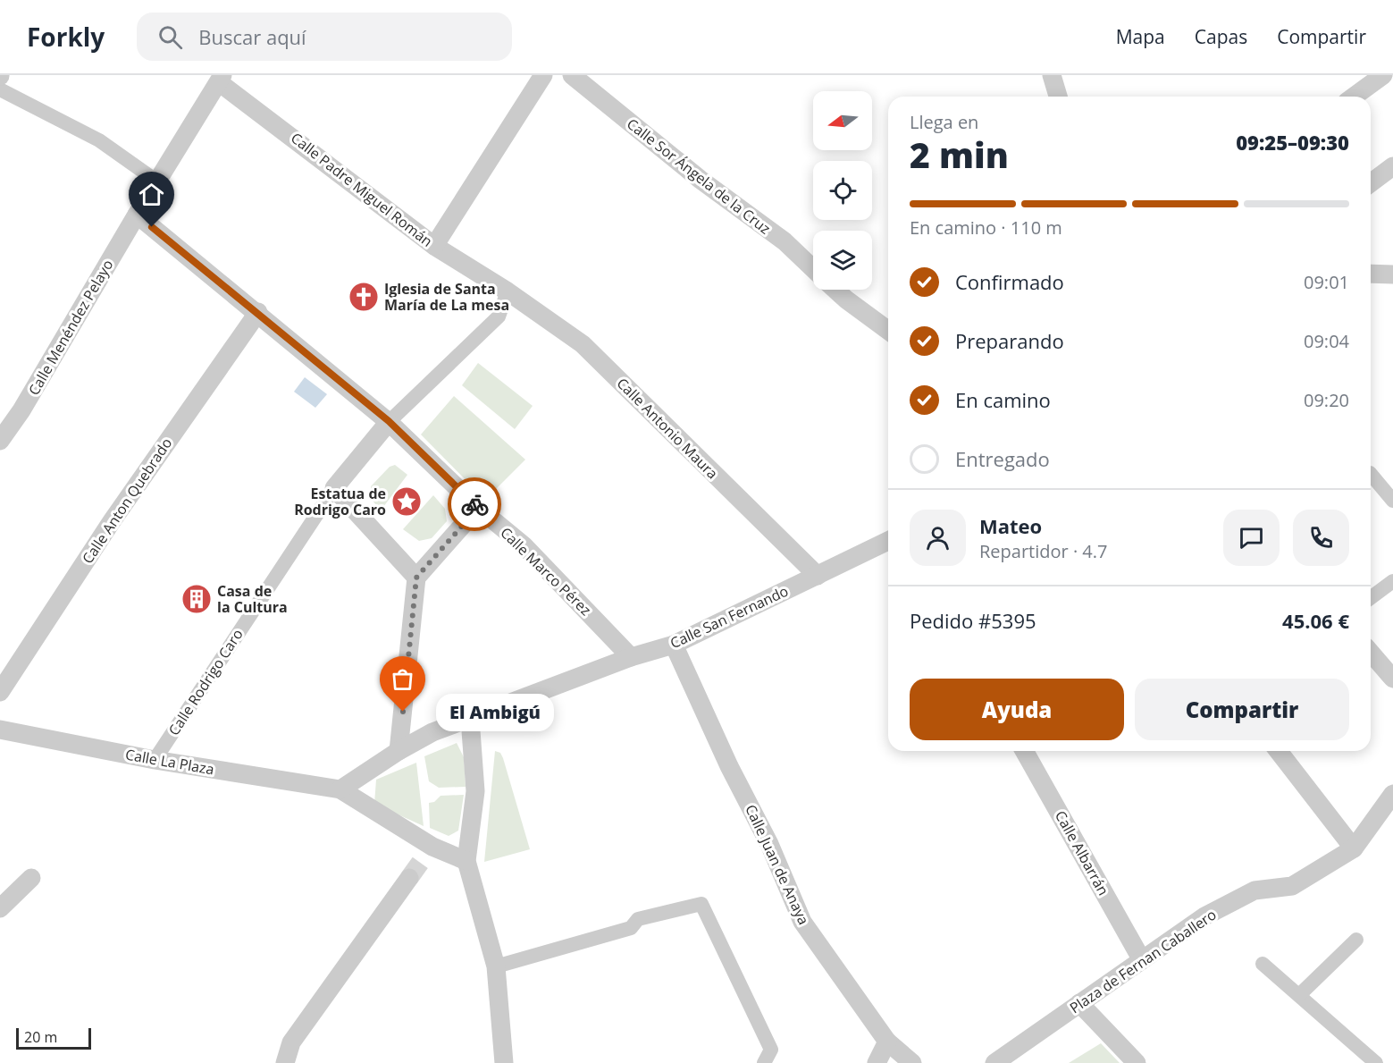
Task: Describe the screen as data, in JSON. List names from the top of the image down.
{
  "streets": {
    "street": [
      "Calle Sor Ángela de la Cruz",
      "Calle Padre Miguel Román",
      "Calle Menéndez Pelayo",
      "Calle Antonio Maura",
      "Calle Anton Quebrado",
      "Calle Marco Pérez",
      "Calle San Fernando",
      "Calle Rodrigo Caro",
      "Calle La Plaza",
      "Calle Albarrán",
      "Calle Juan de Anaya",
      "Plaza de Fernan Caballero"
    ]
  },
  "crossings": [
    ["Calle Padre Miguel Román", "Calle Menéndez Pelayo"],
    ["Calle Padre Miguel Román", "Calle Antonio Maura"],
    ["Calle Menéndez Pelayo", "Calle Marco Pérez"],
    ["Calle Antonio Maura", "Calle San Fernando"],
    ["Calle Anton Quebrado", "Calle Marco Pérez"],
    ["Calle Marco Pérez", "Calle San Fernando"],
    ["Calle Marco Pérez", "Calle Rodrigo Caro"],
    ["Calle San Fernando", "Calle La Plaza"],
    ["Calle San Fernando", "Calle Juan de Anaya"],
    ["Calle Rodrigo Caro", "Calle La Plaza"],
    ["Calle Albarrán", "Plaza de Fernan Caballero"]
  ],
  "places": {
    "church": ["Iglesia de Santa María de La mesa"],
    "place": ["Estatua de Rodrigo Caro"],
    "building": ["Casa de la Cultura"],
    "other": ["El Ambigú"]
  },
  "scale_bar": "20 m",
  "north": "left",
  "page": {
    "header": "Forkly",
    "search": "Buscar aquí",
    "nav": ["Mapa", "Capas", "Compartir"],
    "heading": ["2 min", "Llega en", "09:25–09:30"],
    "panel": [
      "Mateo",
      "Repartidor · 4.7",
      "Pedido #5395",
      "45.06 €"
    ],
    "bar": "En camino · 110 m",
    "list": [
      ["Confirmado", "09:01"],
      ["Preparando", "09:04"],
      ["En camino", "09:20"],
      "Entregado"
    ],
    "buttons": ["Ayuda", "Compartir"],
    "bubble": "El Ambigú",
    "scale": "20 m"
  }
}
